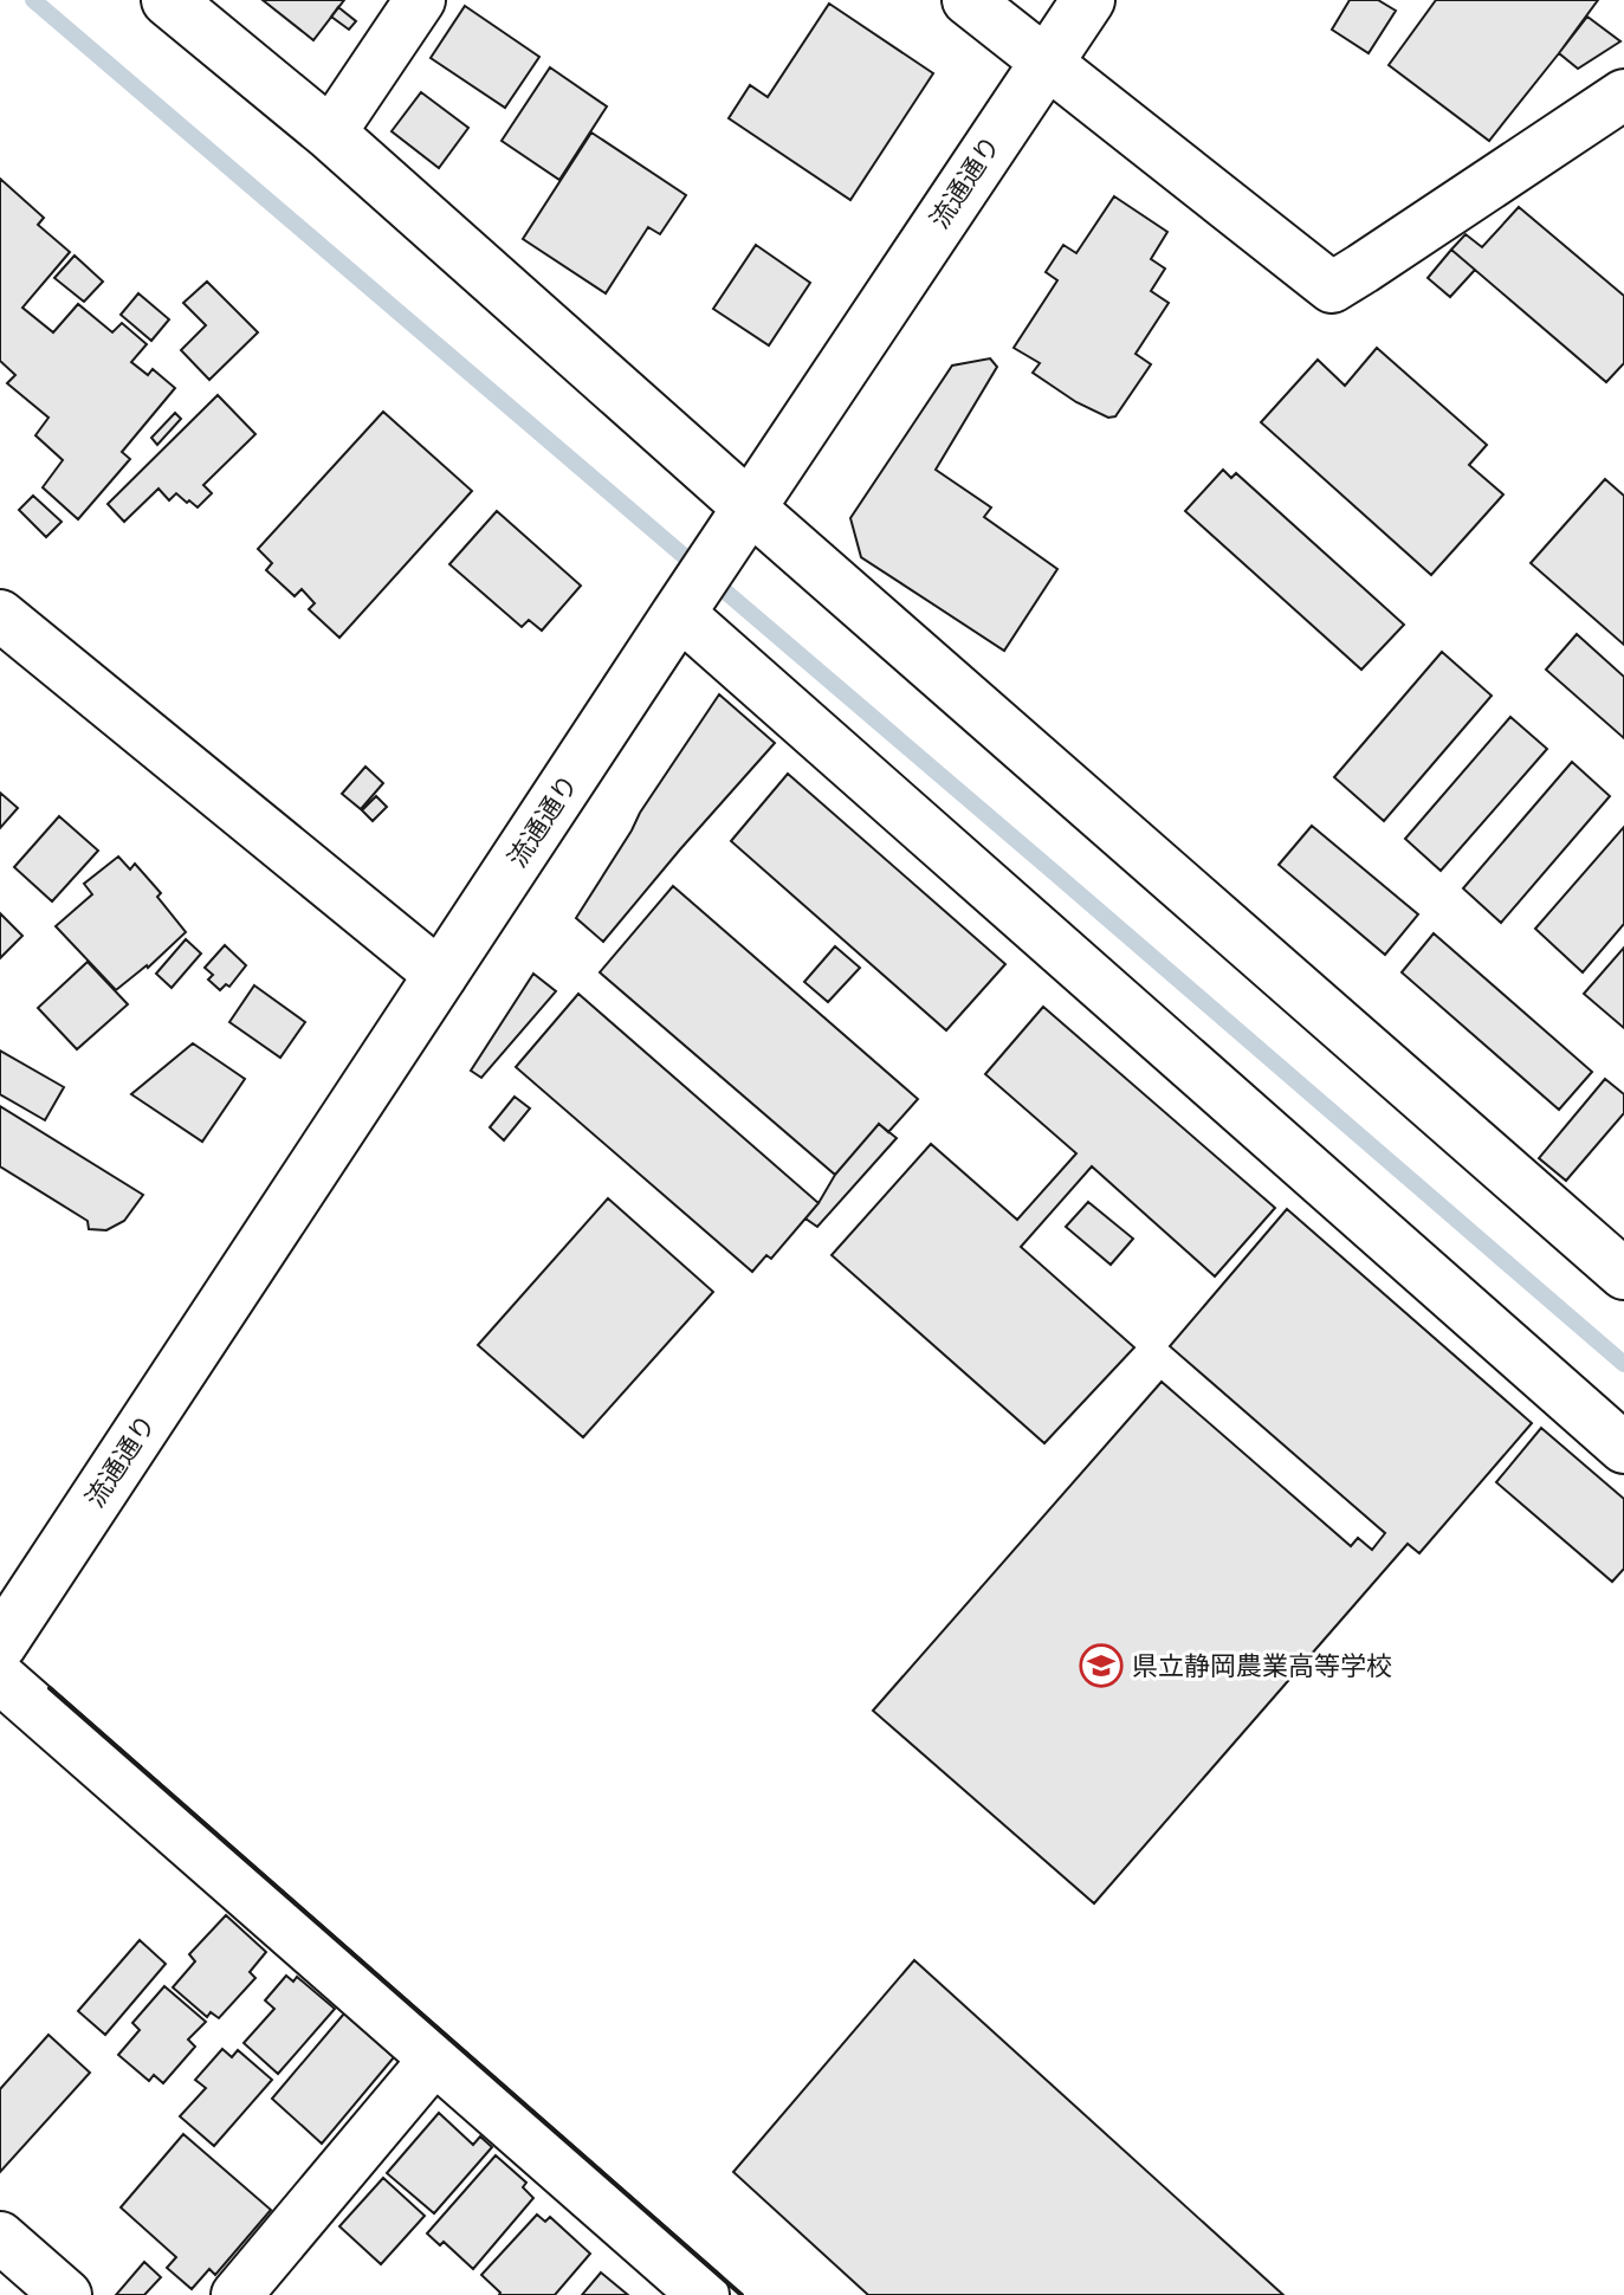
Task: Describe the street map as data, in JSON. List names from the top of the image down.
{
  "streets": {
    "main road": ["流通通り"]
  },
  "places": {
    "school or university": ["県立静岡農業高等学校"]
  }
}
